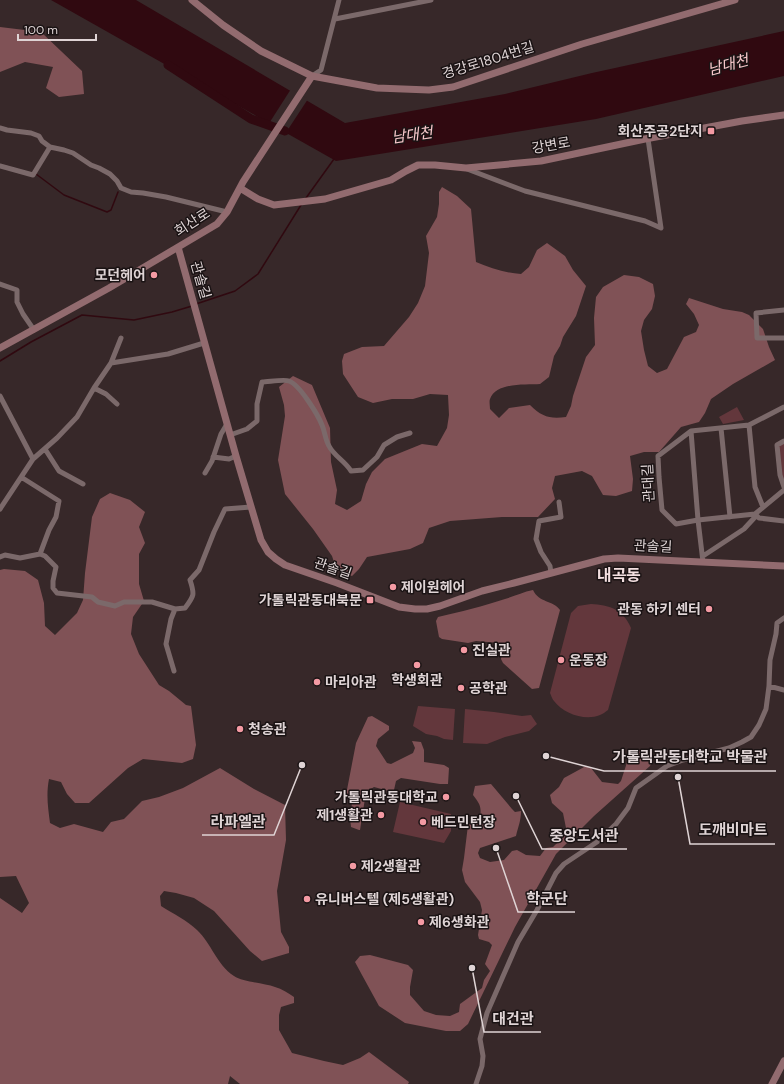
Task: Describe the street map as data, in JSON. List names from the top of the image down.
{
  "streets": {
    "street": [
      "경강로1804번길",
      "강변로",
      "회산로",
      "관솔길",
      "관대길"
    ]
  },
  "crossings": [
    ["경강로1804번길", "회산로"],
    ["강변로", "회산로"],
    ["회산로", "관솔길"]
  ],
  "districts": ["내곡동"],
  "water": ["남대천"],
  "places": {
    "transit": ["회산주공2단지", "가톨릭관동대북문"],
    "other": [
      "모던헤어",
      "제이원헤어",
      "관동 하키 센터",
      "진실관",
      "운동장",
      "학생회관",
      "마리아관",
      "공학관",
      "청송관",
      "가톨릭관동대학교 박물관",
      "라파엘관",
      "도깨비마트",
      "중앙도서관",
      "가톨릭관동대학교",
      "제1생활관",
      "베드민턴장",
      "학군단",
      "제2생활관",
      "유니버스텔 (제5생활관)",
      "제6생화관",
      "대건관"
    ]
  },
  "scale_bar": "100 m"
}
